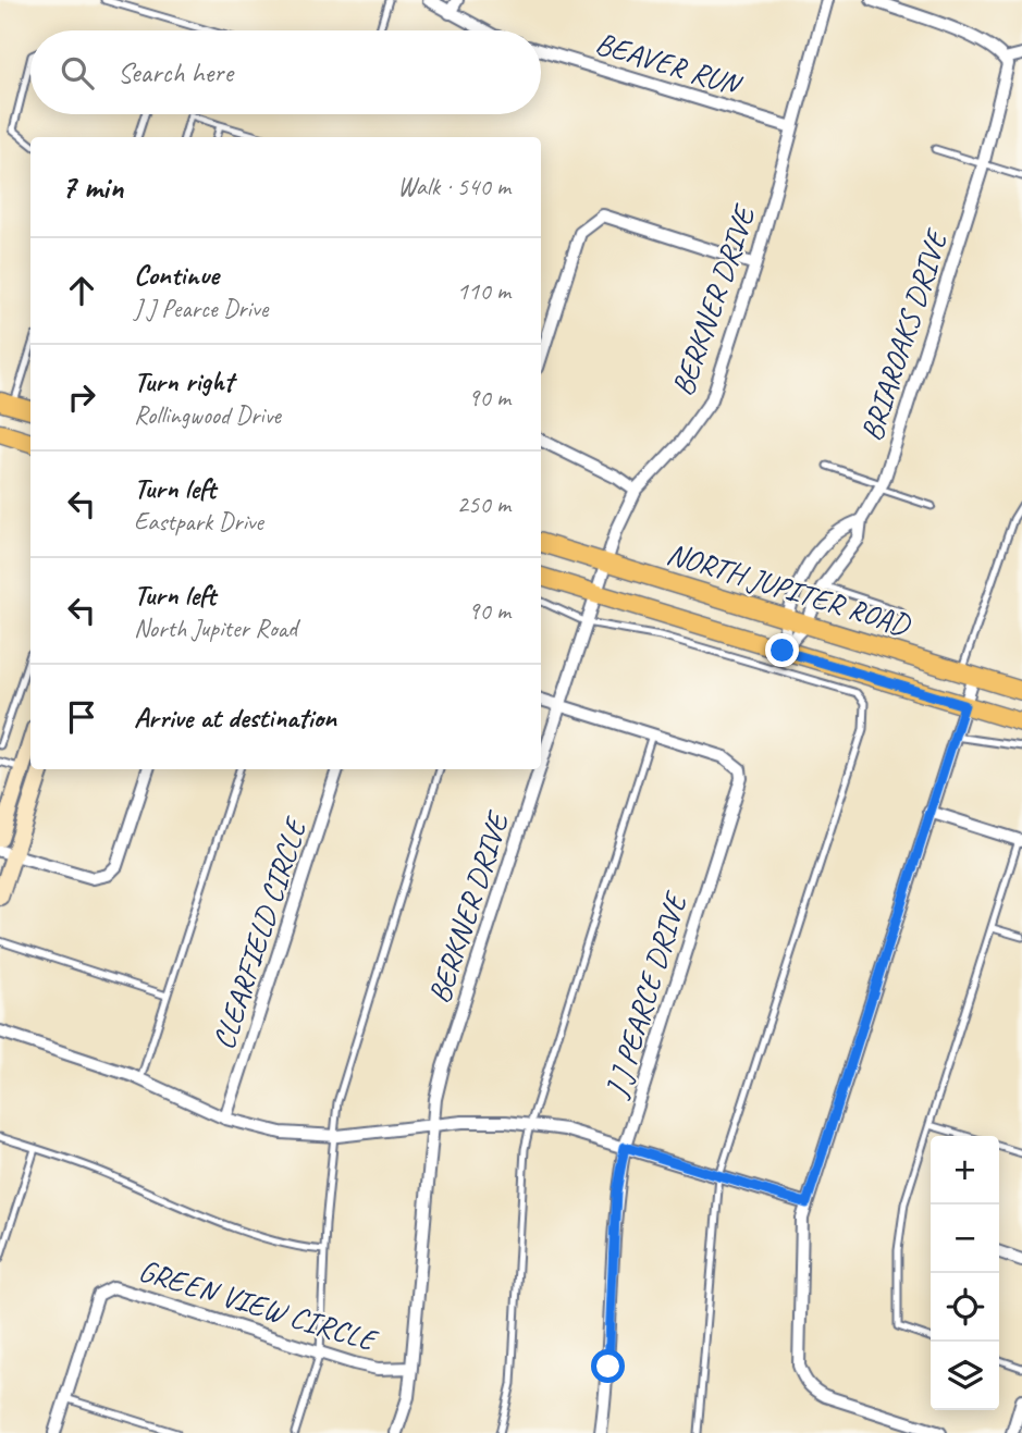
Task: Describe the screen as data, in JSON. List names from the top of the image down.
{
  "streets": {
    "main road": ["NORTH JUPITER ROAD"],
    "street": [
      "BEAVER RUN",
      "BERKNER DRIVE",
      "BRIAROAKS DRIVE",
      "CLEARFIELD CIRCLE",
      "J J PEARCE DRIVE",
      "GREEN VIEW CIRCLE"
    ]
  },
  "crossings": [
    ["BEAVER RUN", "BERKNER DRIVE"],
    ["BERKNER DRIVE", "NORTH JUPITER ROAD"],
    ["BERKNER DRIVE", "J J PEARCE DRIVE"],
    ["BERKNER DRIVE", "GREEN VIEW CIRCLE"],
    ["BRIAROAKS DRIVE", "NORTH JUPITER ROAD"]
  ],
  "page": {
    "search": "Search here",
    "heading": ["7 min", "Walk · 540 m"],
    "list": [
      ["Continue", "J J Pearce Drive", "110 m"],
      ["Turn right", "Rollingwood Drive", "90 m"],
      ["Turn left", "Eastpark Drive", "250 m"],
      ["Turn left", "North Jupiter Road", "90 m"],
      "Arrive at destination"
    ],
    "map_buttons": ["+", "−"]
  }
}
